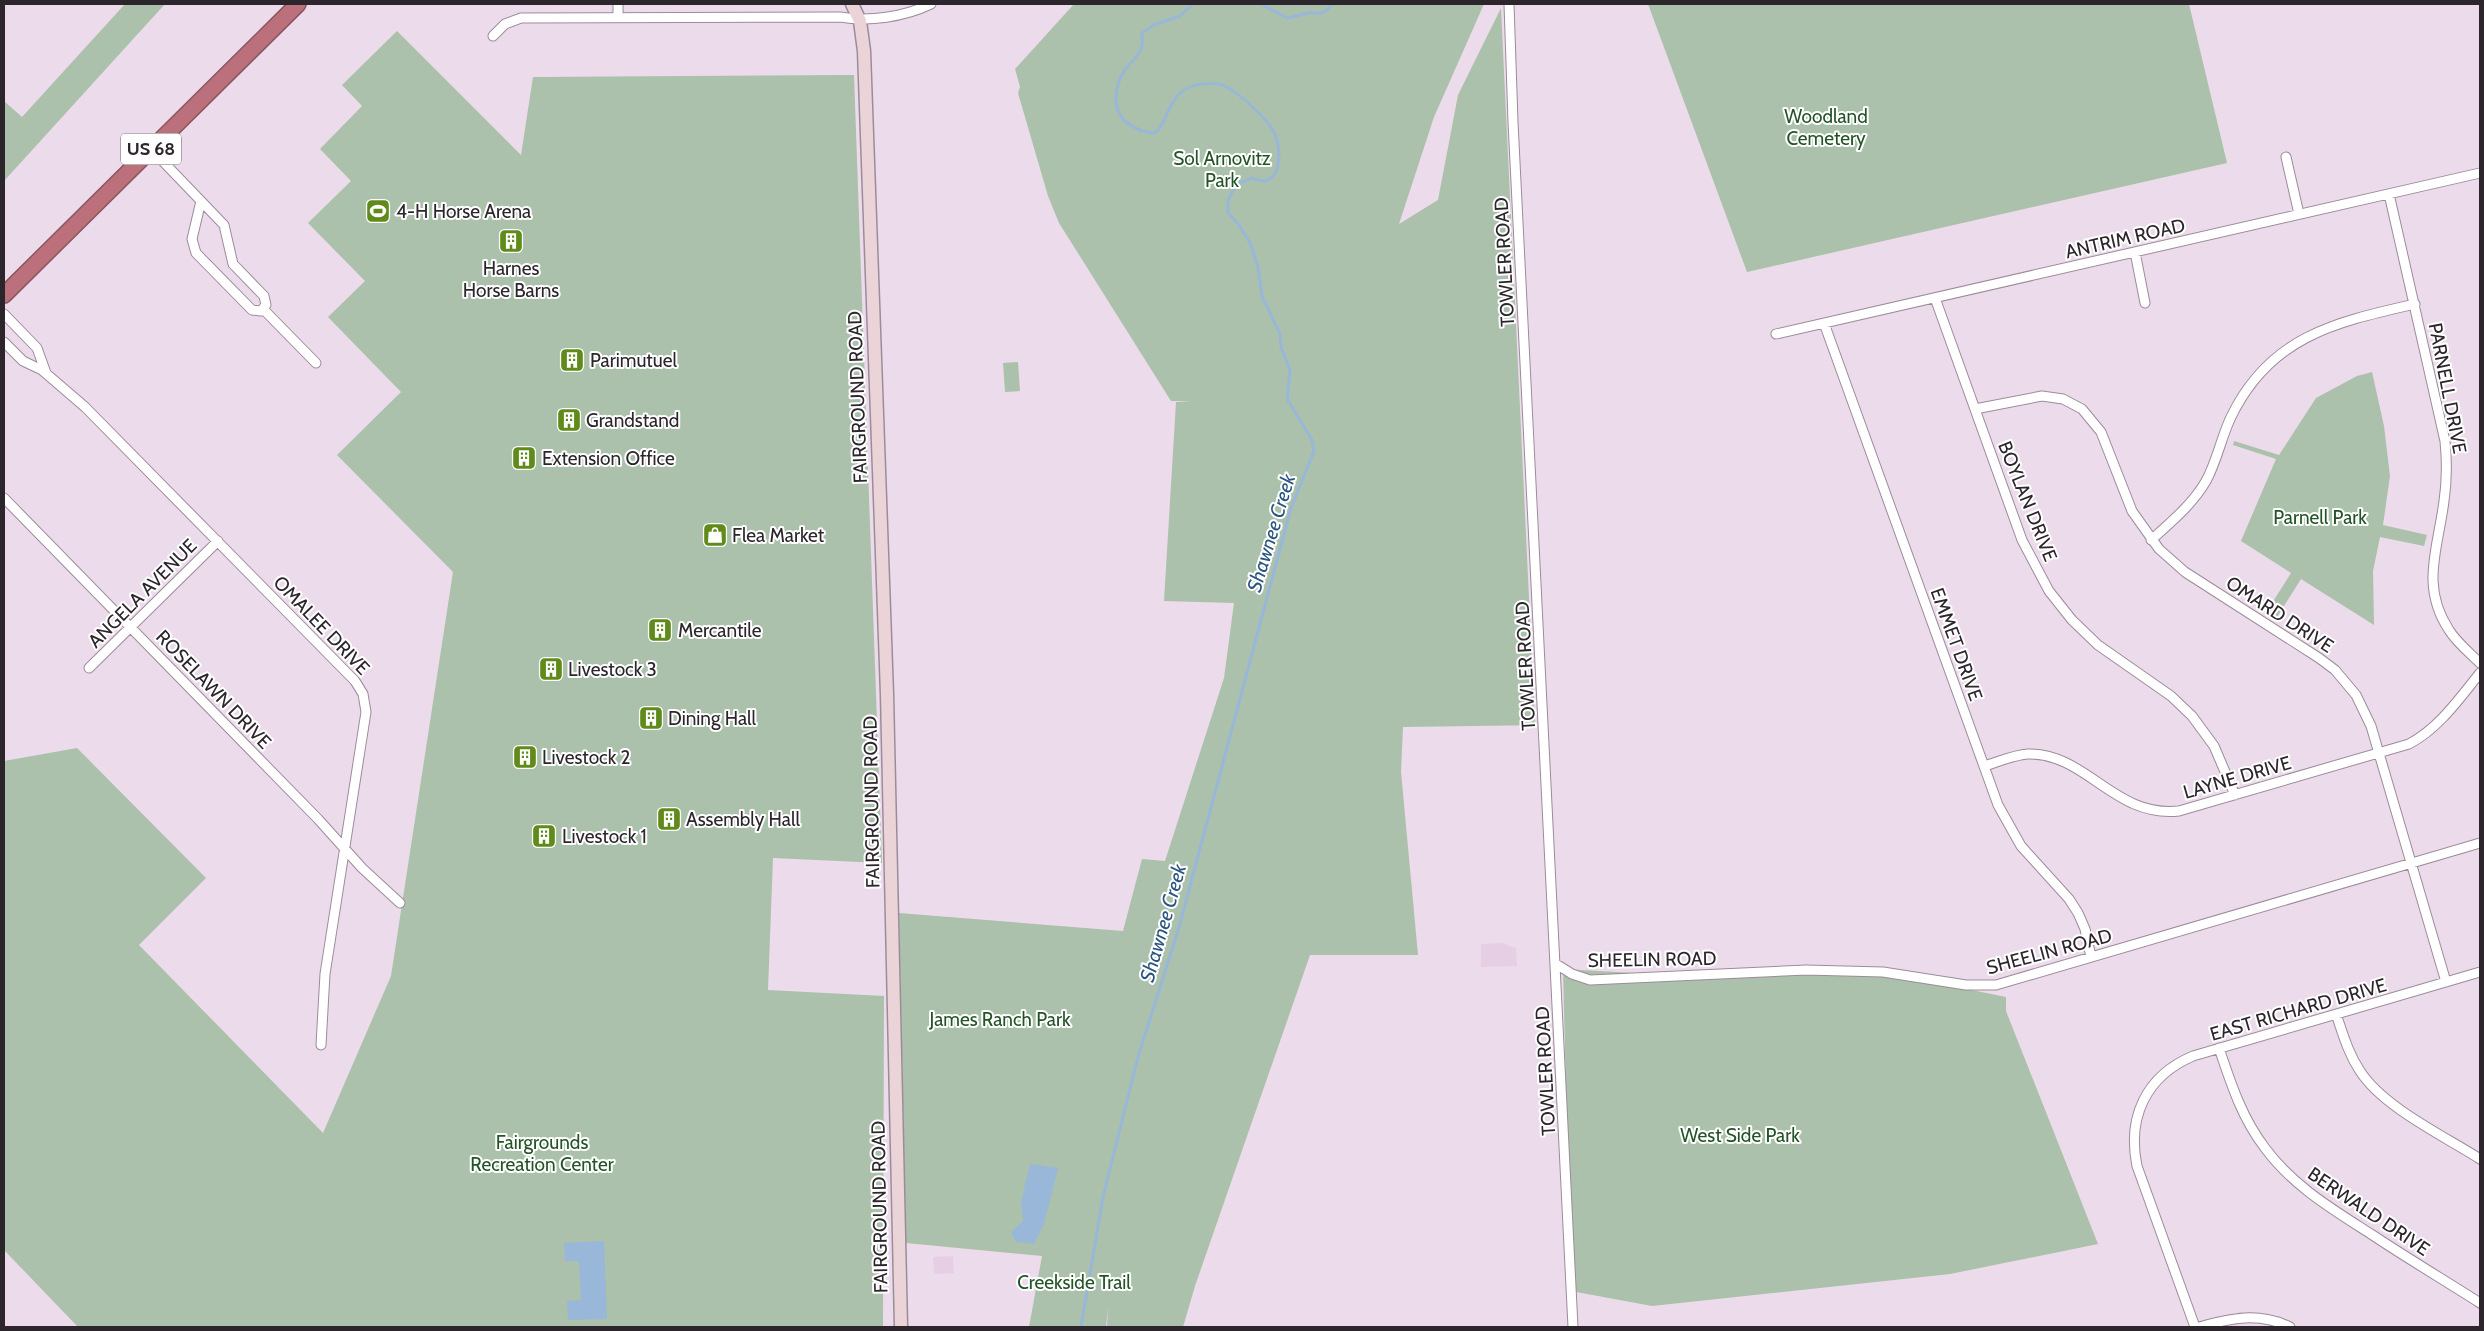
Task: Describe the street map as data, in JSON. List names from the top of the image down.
{
  "streets": {
    "highway": ["US 68"],
    "street": [
      "ANTRIM ROAD",
      "TOWLER ROAD",
      "PARNELL DRIVE",
      "FAIRGROUND ROAD",
      "BOYLAN DRIVE",
      "ANGELA AVENUE",
      "OMARD DRIVE",
      "OMALEE DRIVE",
      "EMMET DRIVE",
      "ROSELAWN DRIVE",
      "LAYNE DRIVE",
      "SHEELIN ROAD",
      "EAST RICHARD DRIVE",
      "BERWALD DRIVE"
    ]
  },
  "crossings": [
    ["ANTRIM ROAD", "PARNELL DRIVE"],
    ["ANTRIM ROAD", "BOYLAN DRIVE"],
    ["ANTRIM ROAD", "EMMET DRIVE"],
    ["TOWLER ROAD", "SHEELIN ROAD"],
    ["BOYLAN DRIVE", "OMARD DRIVE"],
    ["BOYLAN DRIVE", "LAYNE DRIVE"],
    ["ANGELA AVENUE", "OMALEE DRIVE"],
    ["ANGELA AVENUE", "ROSELAWN DRIVE"],
    ["OMARD DRIVE", "LAYNE DRIVE"],
    ["OMARD DRIVE", "SHEELIN ROAD"],
    ["OMARD DRIVE", "EAST RICHARD DRIVE"],
    ["OMALEE DRIVE", "ROSELAWN DRIVE"],
    ["EMMET DRIVE", "LAYNE DRIVE"],
    ["EMMET DRIVE", "SHEELIN ROAD"],
    ["EAST RICHARD DRIVE", "BERWALD DRIVE"]
  ],
  "water": ["Shawnee Creek"],
  "parks": [
    "Woodland Cemetery",
    "Sol Arnovitz Park",
    "Parnell Park",
    "James Ranch Park",
    "West Side Park",
    "Fairgrounds Recreation Center",
    "Creekside Trail"
  ],
  "places": {
    "sports": ["4-H Horse Arena"],
    "building": [
      "Harnes Horse Barns",
      "Parimutuel",
      "Grandstand",
      "Extension Office",
      "Mercantile",
      "Livestock 3",
      "Dining Hall",
      "Livestock 2",
      "Assembly Hall",
      "Livestock 1"
    ],
    "shop": ["Flea Market"]
  }
}
